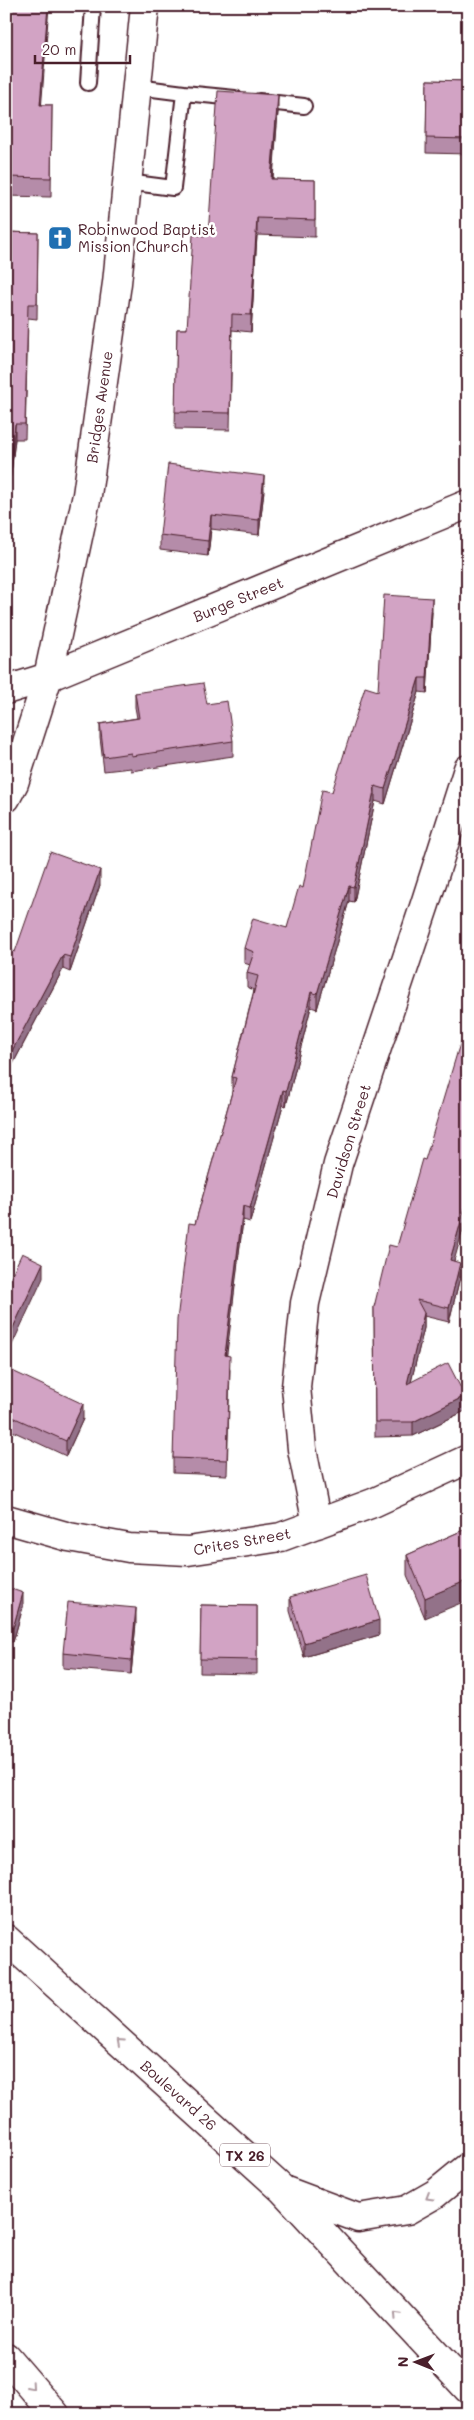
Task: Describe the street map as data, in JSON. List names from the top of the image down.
{
  "streets": {
    "street": [
      "Bridges Avenue",
      "Burge Street",
      "Davidson Street",
      "Crites Street",
      "Boulevard 26",
      "TX 26"
    ]
  },
  "crossings": [
    ["Bridges Avenue", "Burge Street"],
    ["Davidson Street", "Crites Street"]
  ],
  "one_way": ["Boulevard 26"],
  "places": {
    "church": ["Robinwood Baptist Mission Church"]
  },
  "scale_bar": "20 m",
  "north": "left"
}
